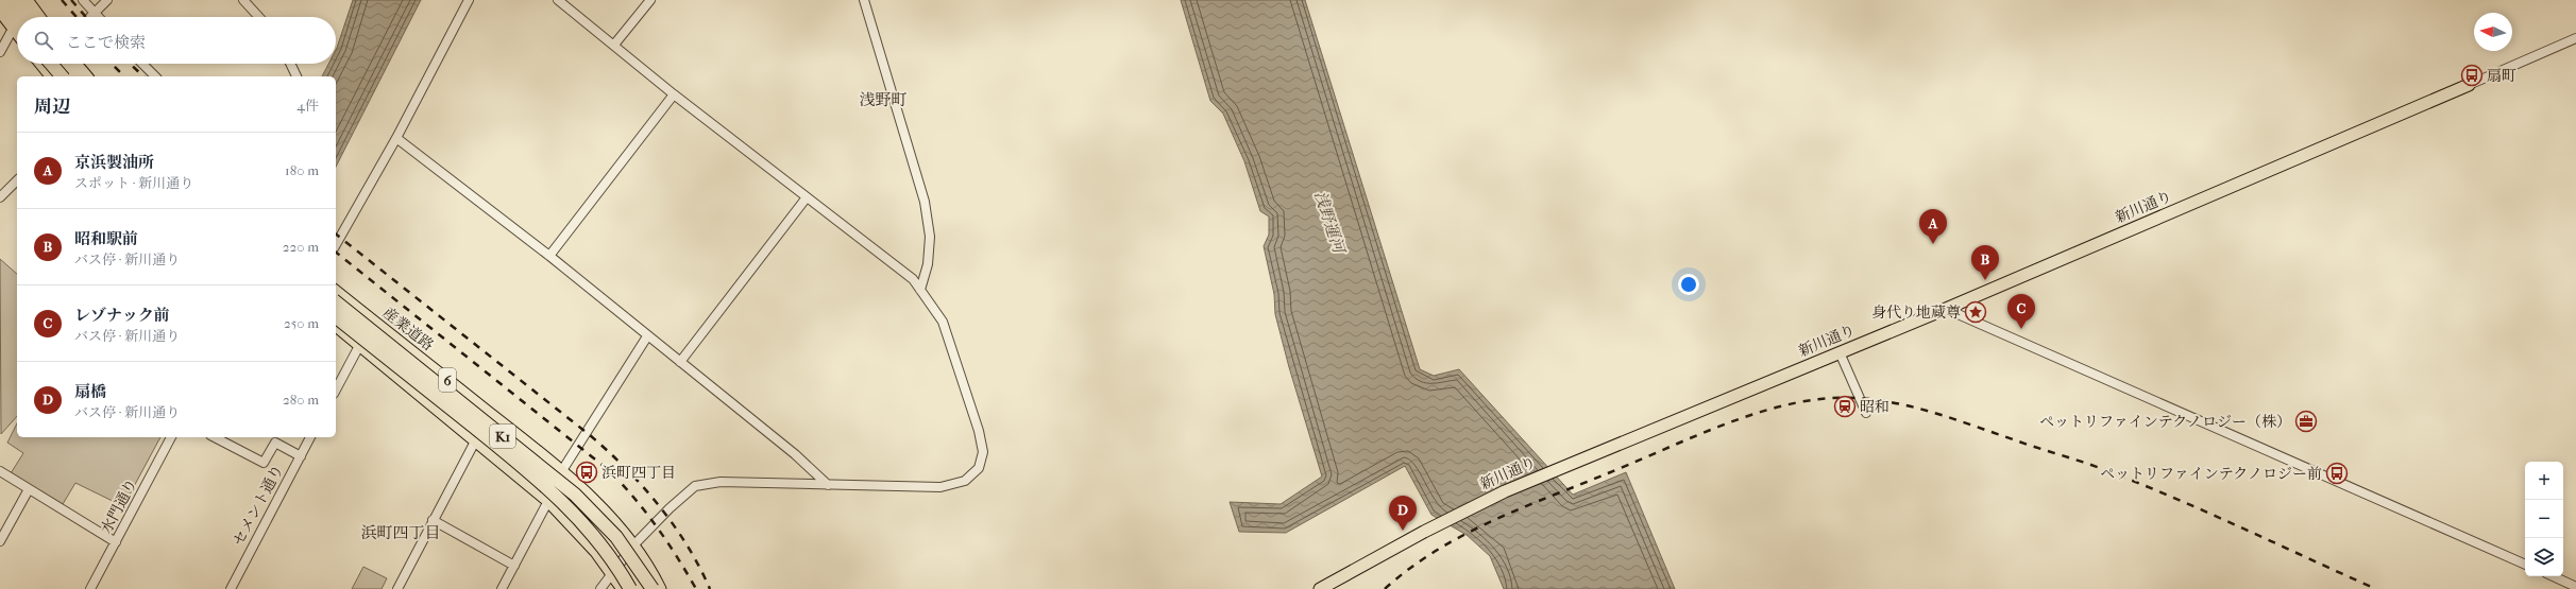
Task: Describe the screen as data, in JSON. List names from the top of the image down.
{
  "streets": {
    "highway": ["K1"],
    "main road": ["新川通り", "産業道路", "6"],
    "street": ["セメント通り", "水門通り"]
  },
  "districts": ["浅野町", "浜町四丁目"],
  "water": ["浅野運河"],
  "places": {
    "bus stop": ["扇町", "浜町四丁目", "ペットリファインテクノロジー前"],
    "place": ["身代り地蔵尊"],
    "station": ["昭和"],
    "office": ["ペットリファインテクノロジー（株）"]
  },
  "north": "left",
  "page": {
    "search": "ここで検索",
    "heading": ["周辺", "4件"],
    "list": [
      {
        "mark": "A",
        "name": "京浜製油所",
        "note": "スポット · 新川通り",
        "value": "180 m"
      },
      {
        "mark": "B",
        "name": "昭和駅前",
        "note": "バス停 · 新川通り",
        "value": "220 m"
      },
      {
        "mark": "C",
        "name": "レゾナック前",
        "note": "バス停 · 新川通り",
        "value": "250 m"
      },
      {
        "mark": "D",
        "name": "扇橋",
        "note": "バス停 · 新川通り",
        "value": "280 m"
      }
    ],
    "pins": [
      "A",
      "B",
      "C",
      "D"
    ],
    "map_buttons": ["+", "−"]
  }
}
